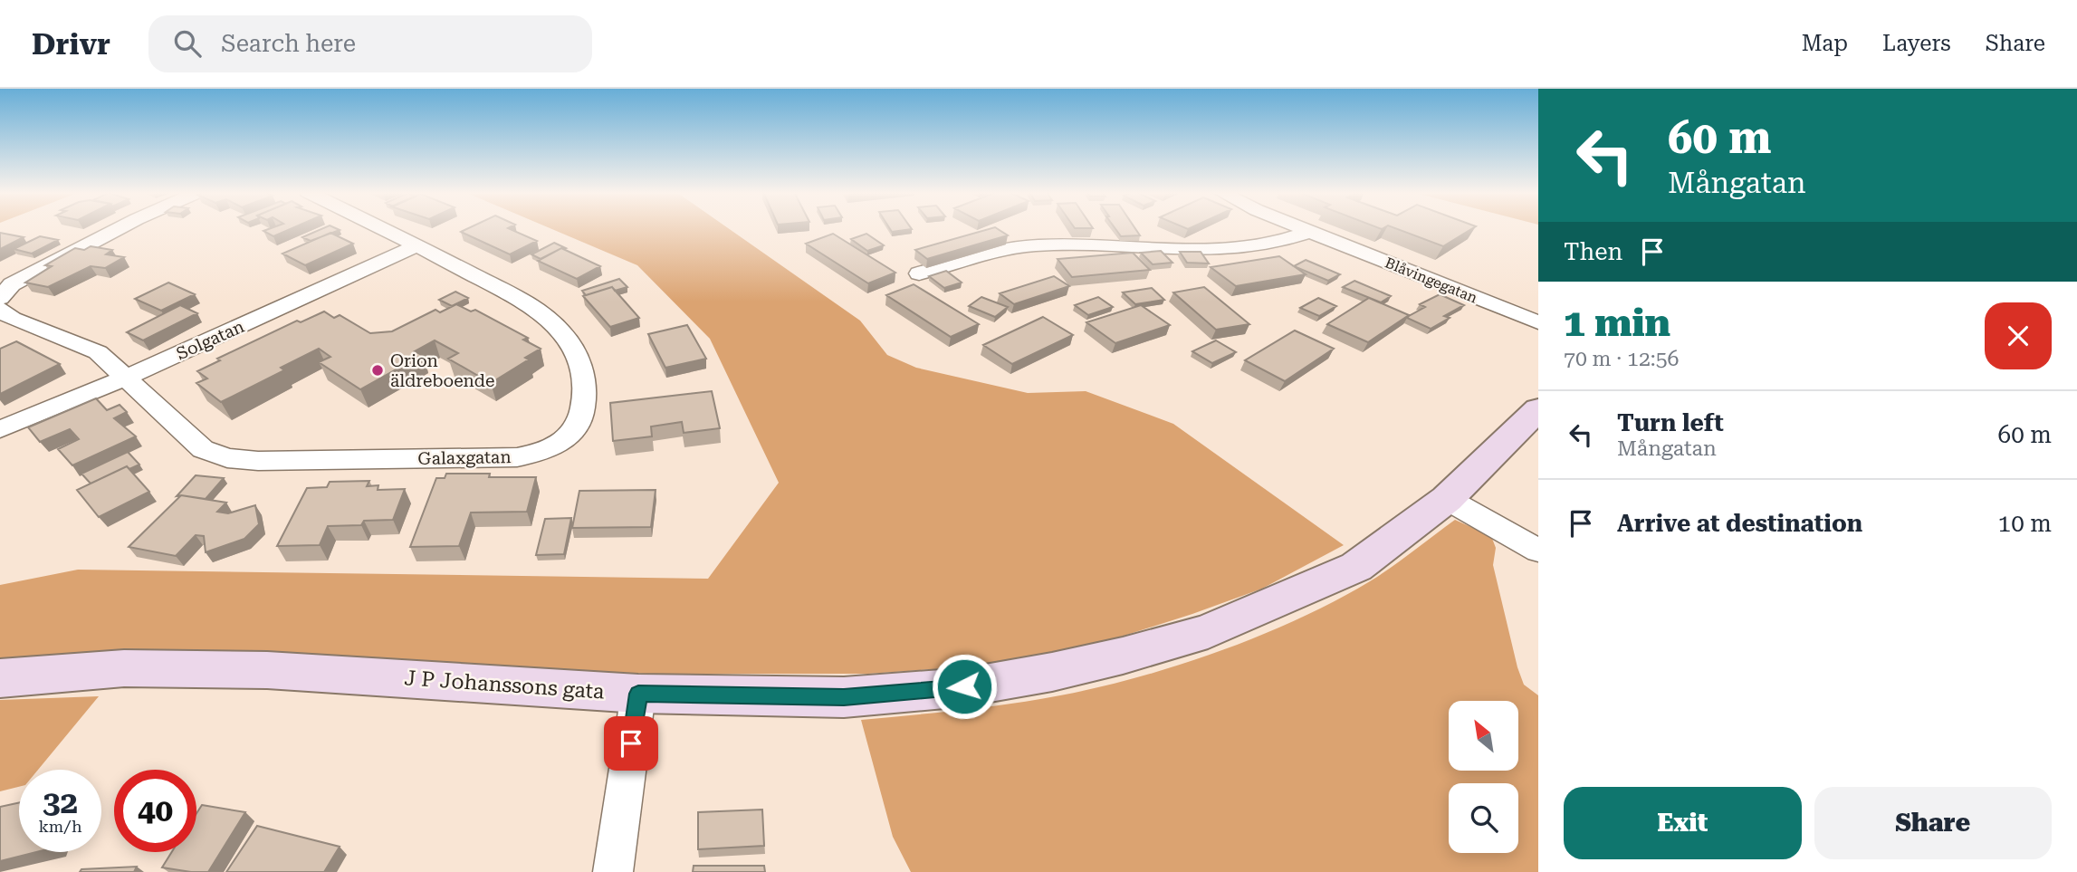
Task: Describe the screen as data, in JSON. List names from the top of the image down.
{
  "streets": {
    "street": [
      "Blåvingegatan",
      "Solgatan",
      "Galaxgatan",
      "J P Johanssons gata"
    ]
  },
  "crossings": [
    ["Solgatan", "Galaxgatan"]
  ],
  "places": ["Orion äldreboende"],
  "north": "top left",
  "page": {
    "header": "Drivr",
    "search": "Search here",
    "nav": ["Map", "Layers", "Share"],
    "turn": ["60 m", "Mångatan"],
    "then": "Then",
    "heading": ["1 min", "70 m · 12:56"],
    "list": [
      {
        "name": "Turn left",
        "note": "Mångatan",
        "value": "60 m"
      },
      {
        "name": "Arrive at destination",
        "value": "10 m"
      }
    ],
    "speed": "32 km/h",
    "limit": "40",
    "buttons": ["Exit", "Share"]
  }
}
